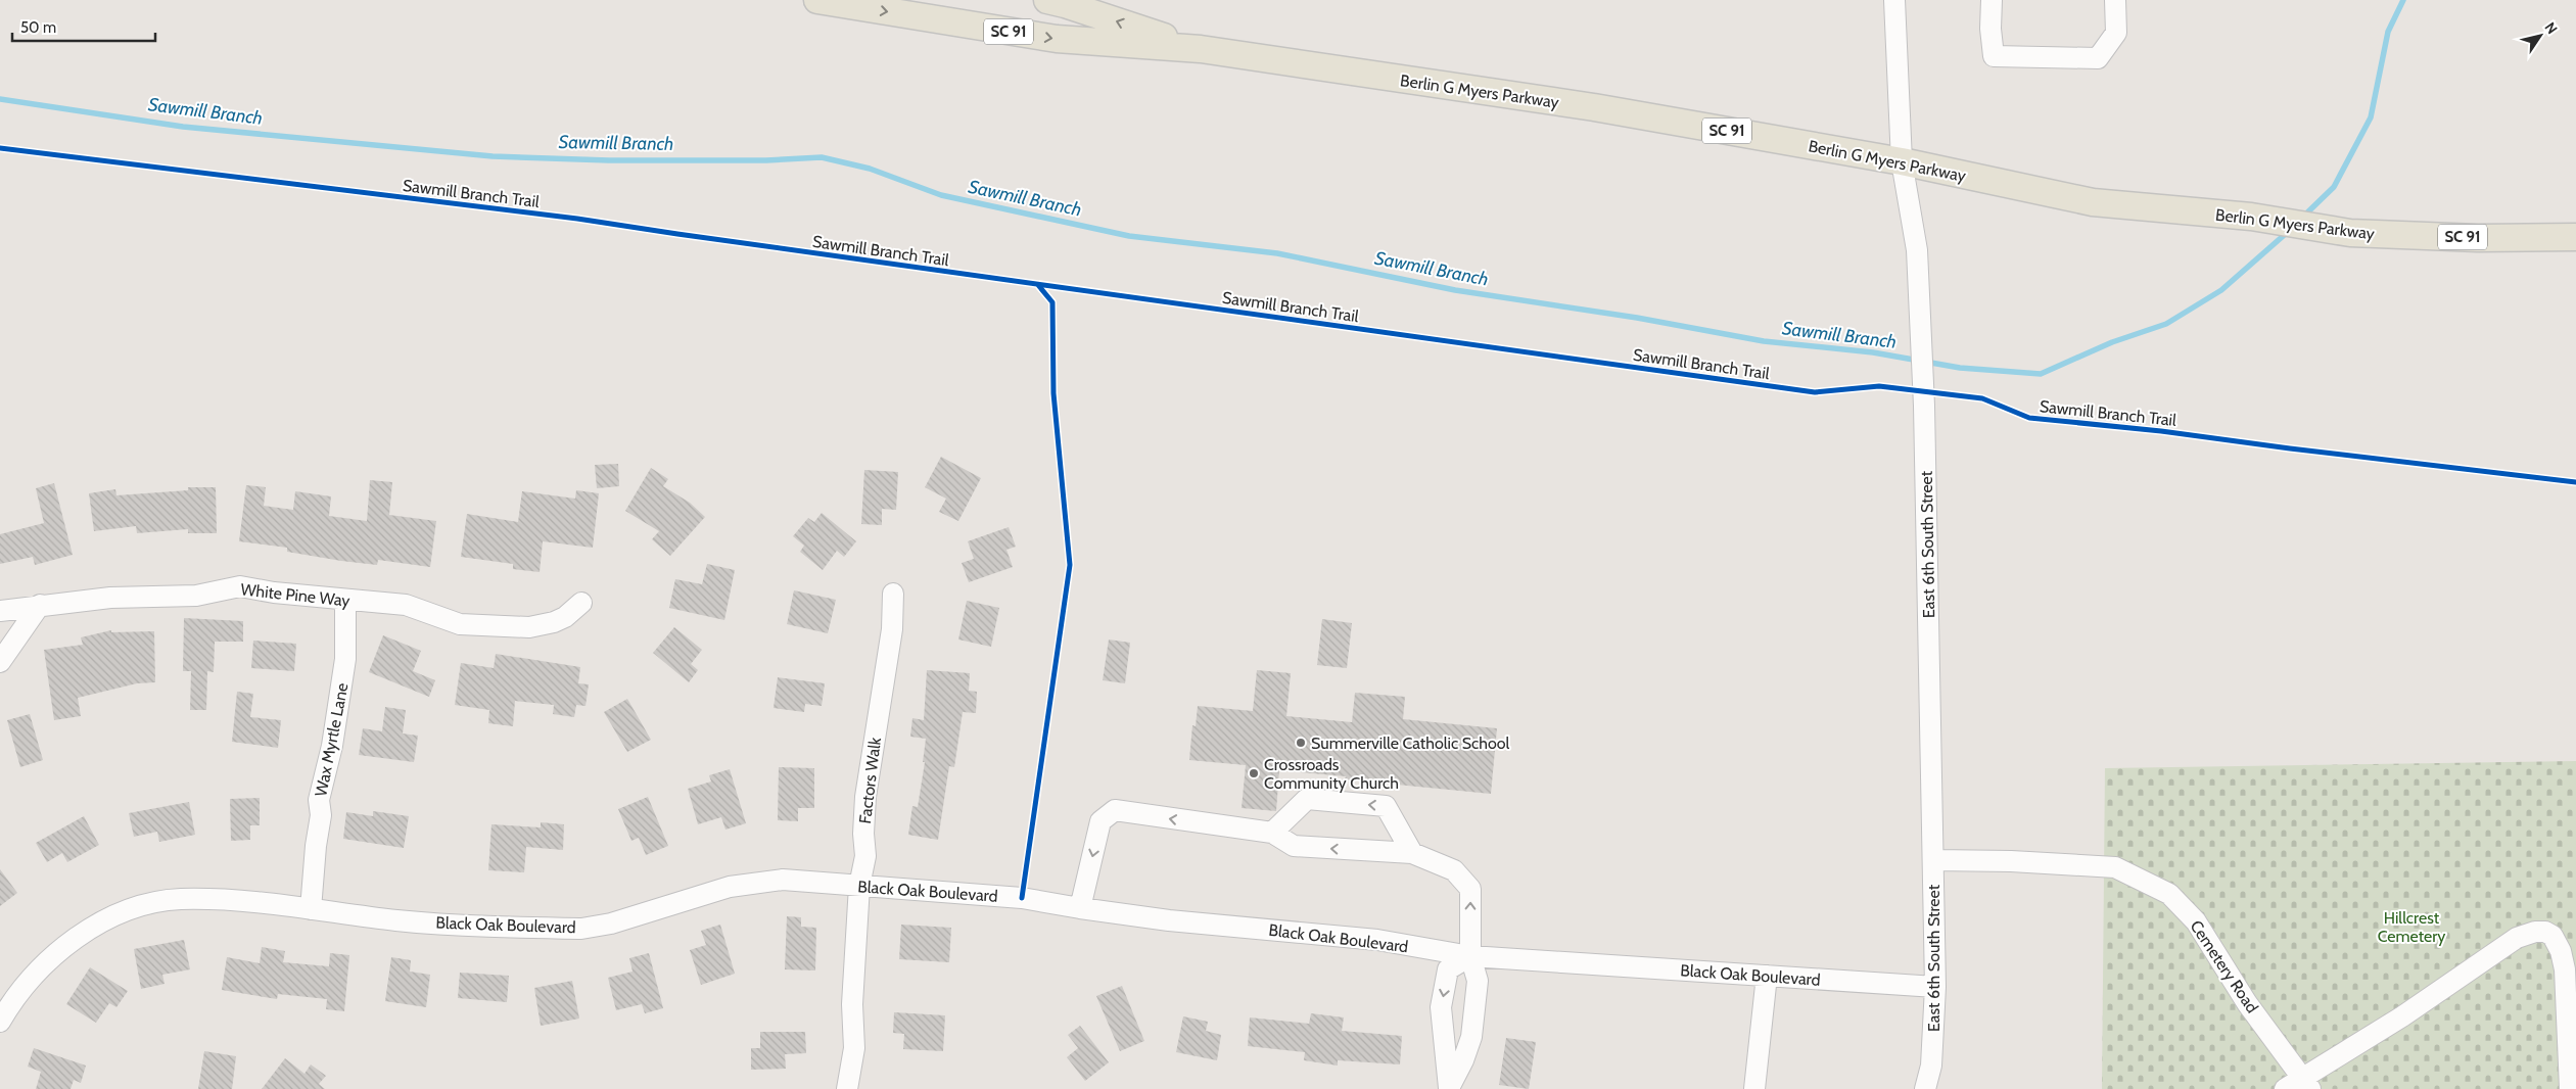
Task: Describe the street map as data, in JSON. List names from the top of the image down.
{
  "streets": {
    "main road": ["SC 91", "Berlin G Myers Parkway"],
    "street": [
      "East 6th South Street",
      "White Pine Way",
      "Wax Myrtle Lane",
      "Factors Walk",
      "Black Oak Boulevard",
      "Cemetery Road"
    ],
    "cycle path": ["Sawmill Branch Trail"]
  },
  "crossings": [
    ["Berlin G Myers Parkway", "East 6th South Street"],
    ["East 6th South Street", "Black Oak Boulevard"],
    ["East 6th South Street", "Cemetery Road"],
    ["White Pine Way", "Wax Myrtle Lane"],
    ["Wax Myrtle Lane", "Black Oak Boulevard"],
    ["Factors Walk", "Black Oak Boulevard"]
  ],
  "water": ["Sawmill Branch"],
  "parks": ["Hillcrest Cemetery"],
  "places": ["Summerville Catholic School", "Crossroads Community Church"],
  "scale_bar": "50 m",
  "north": "top right"
}
